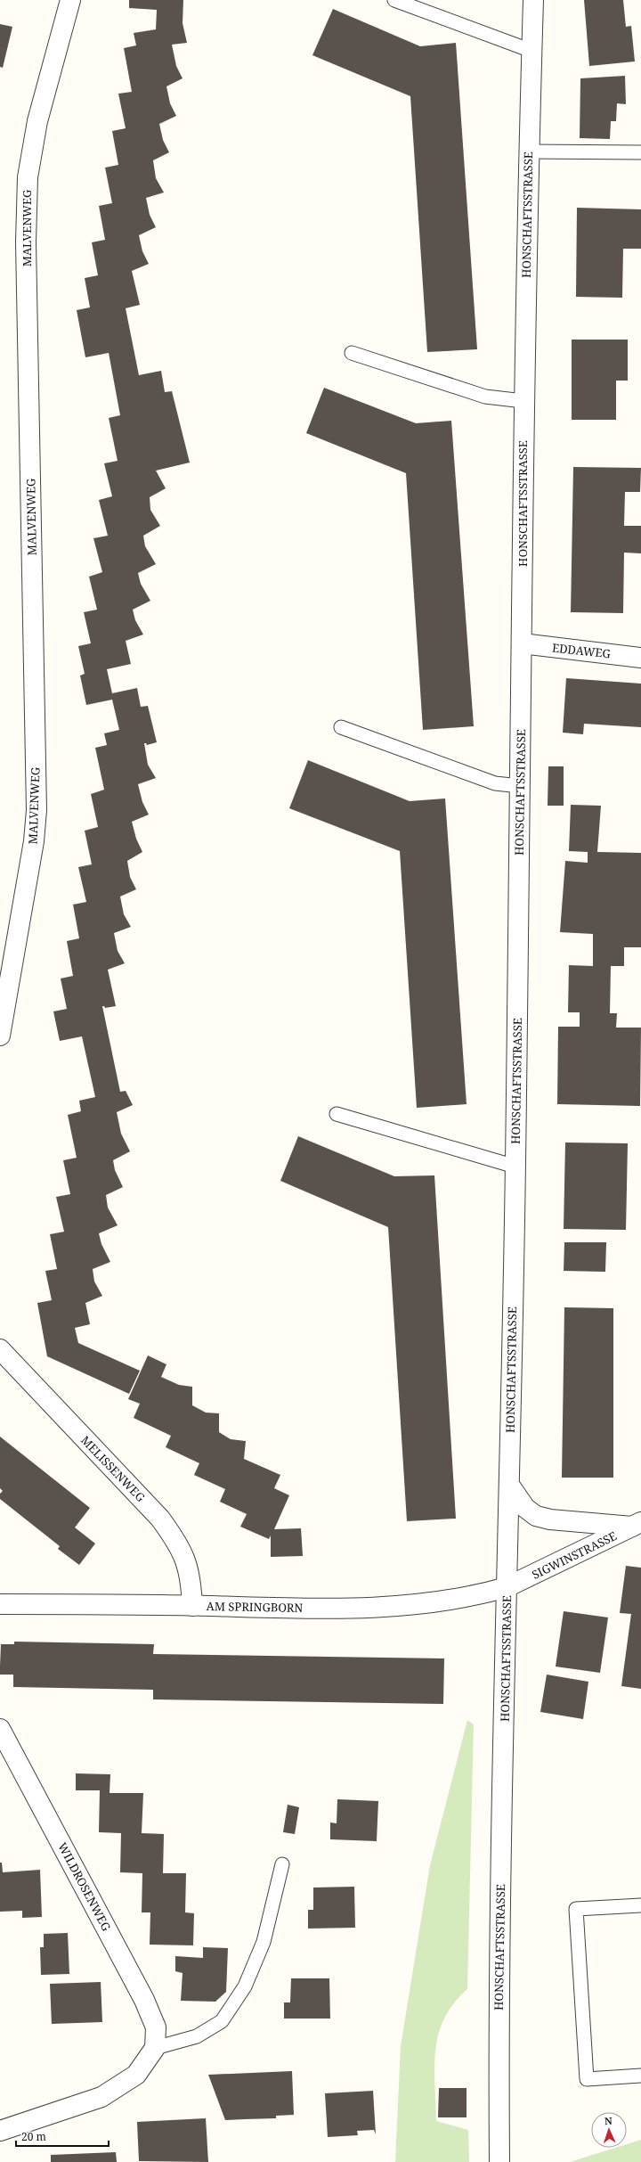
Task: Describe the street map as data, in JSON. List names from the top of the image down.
{
  "streets": {
    "street": [
      "HONSCHAFTSSTRASSE",
      "MALVENWEG",
      "EDDAWEG",
      "MELISSENWEG",
      "SIGWINSTRASSE",
      "AM SPRINGBORN",
      "WILDROSENWEG"
    ]
  },
  "crossings": [
    ["HONSCHAFTSSTRASSE", "EDDAWEG"],
    ["HONSCHAFTSSTRASSE", "SIGWINSTRASSE"],
    ["HONSCHAFTSSTRASSE", "AM SPRINGBORN"],
    ["MELISSENWEG", "AM SPRINGBORN"],
    ["SIGWINSTRASSE", "AM SPRINGBORN"]
  ],
  "scale_bar": "20 m",
  "north": "top"
}
